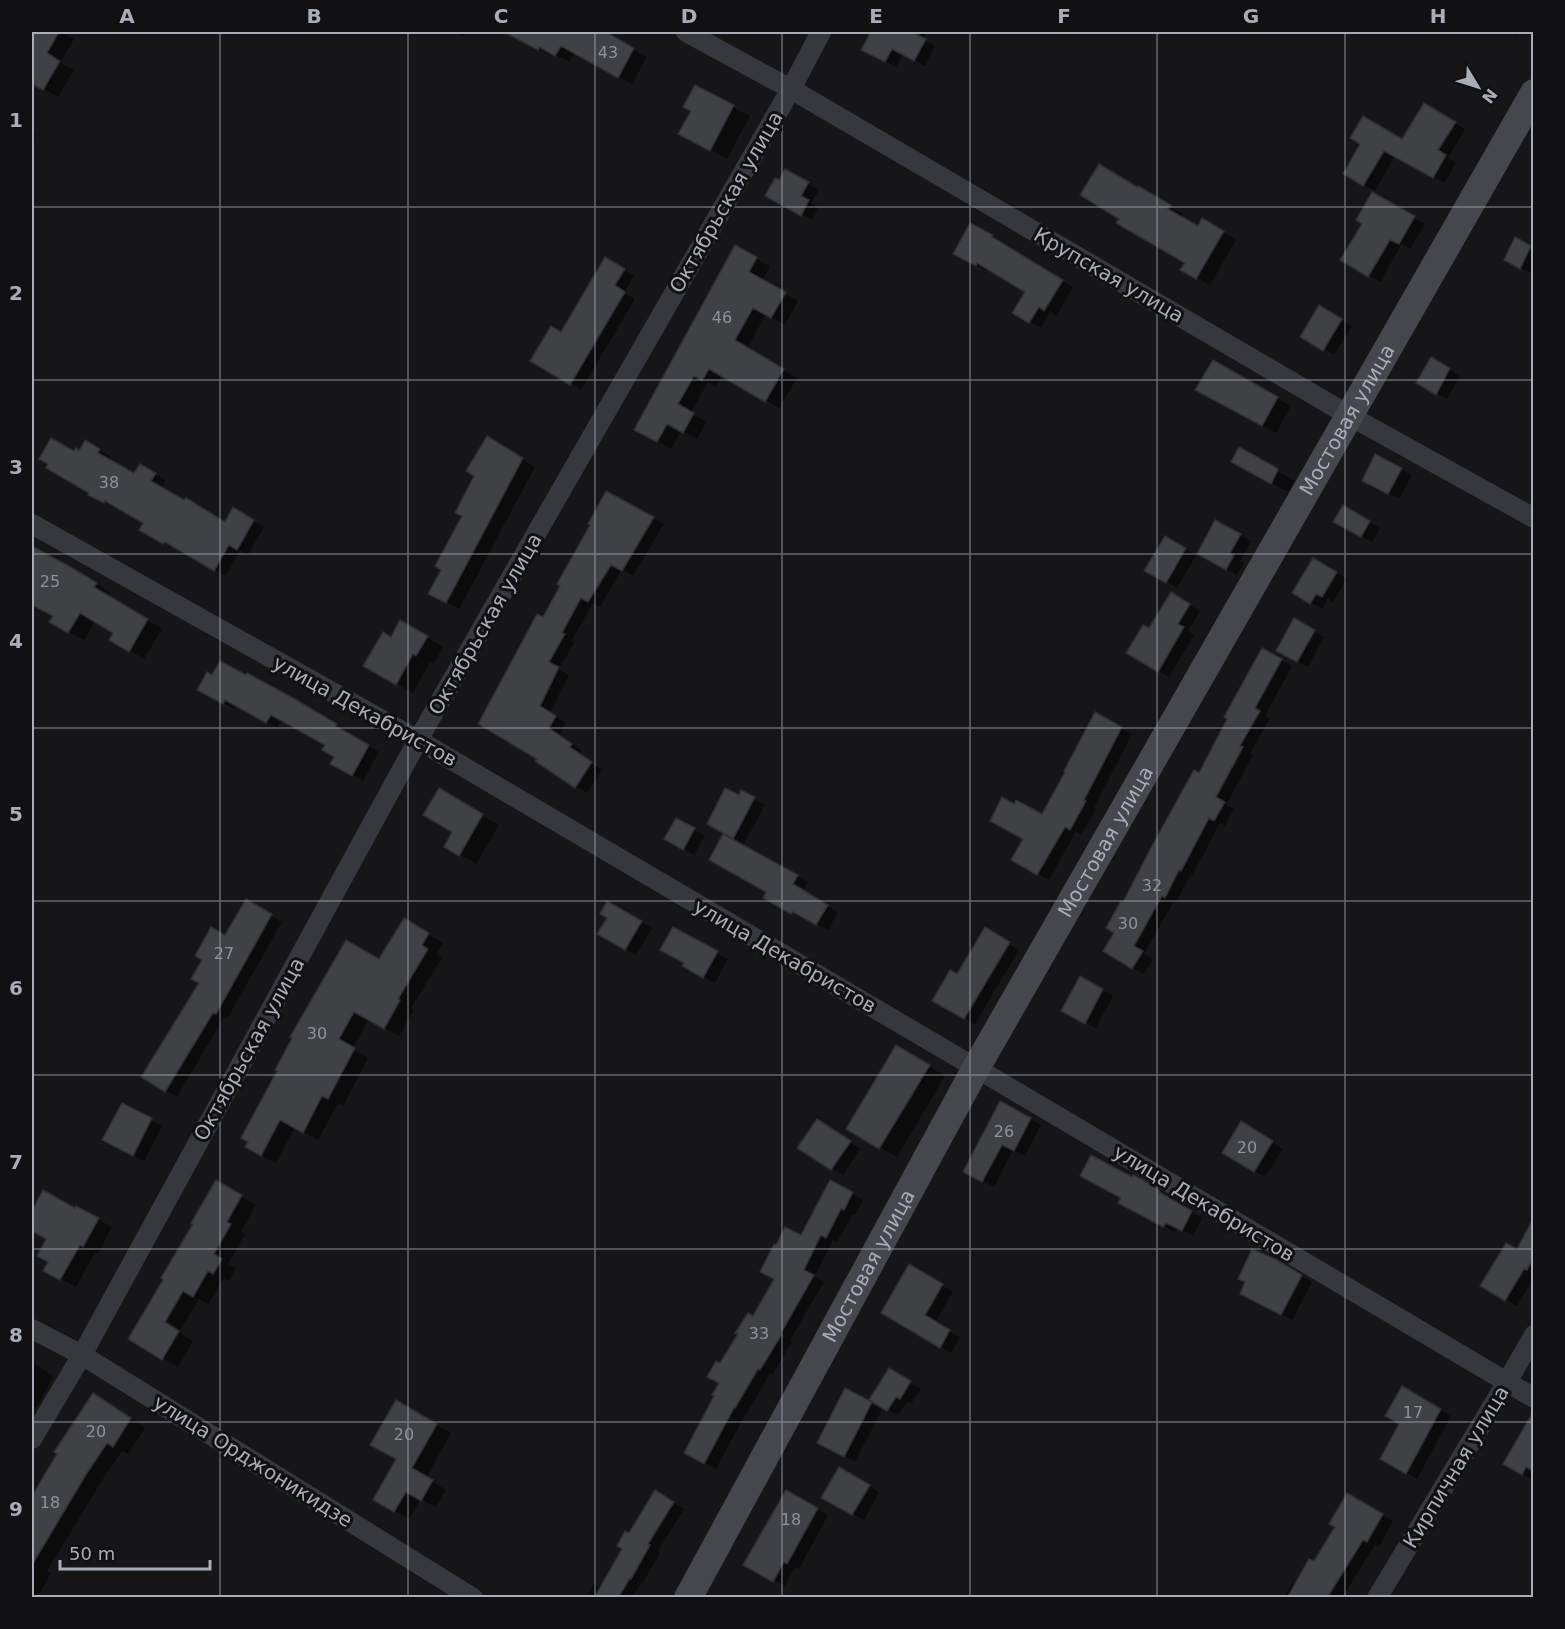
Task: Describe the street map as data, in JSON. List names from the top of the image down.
{
  "streets": {
    "street": [
      "Октябрьская улица",
      "Крупская улица",
      "Мостовая улица",
      "улица Декабристов",
      "улица Орджоникидзе",
      "Кирпичная улица"
    ]
  },
  "crossings": [
    ["Октябрьская улица", "Крупская улица"],
    ["Октябрьская улица", "улица Декабристов"],
    ["Октябрьская улица", "улица Орджоникидзе"],
    ["Крупская улица", "Мостовая улица"],
    ["Мостовая улица", "улица Декабристов"],
    ["улица Декабристов", "Кирпичная улица"]
  ],
  "house_numbers": [
    "43",
    "46",
    "38",
    "25",
    "32",
    "30",
    "27",
    "30",
    "26",
    "20",
    "33",
    "17",
    "20",
    "20",
    "18",
    "18"
  ],
  "scale_bar": "50 m",
  "north": "bottom right",
  "grid": {
    "columns": [
      "A",
      "B",
      "C",
      "D",
      "E",
      "F",
      "G",
      "H"
    ],
    "rows": [
      "1",
      "2",
      "3",
      "4",
      "5",
      "6",
      "7",
      "8",
      "9"
    ]
  }
}
